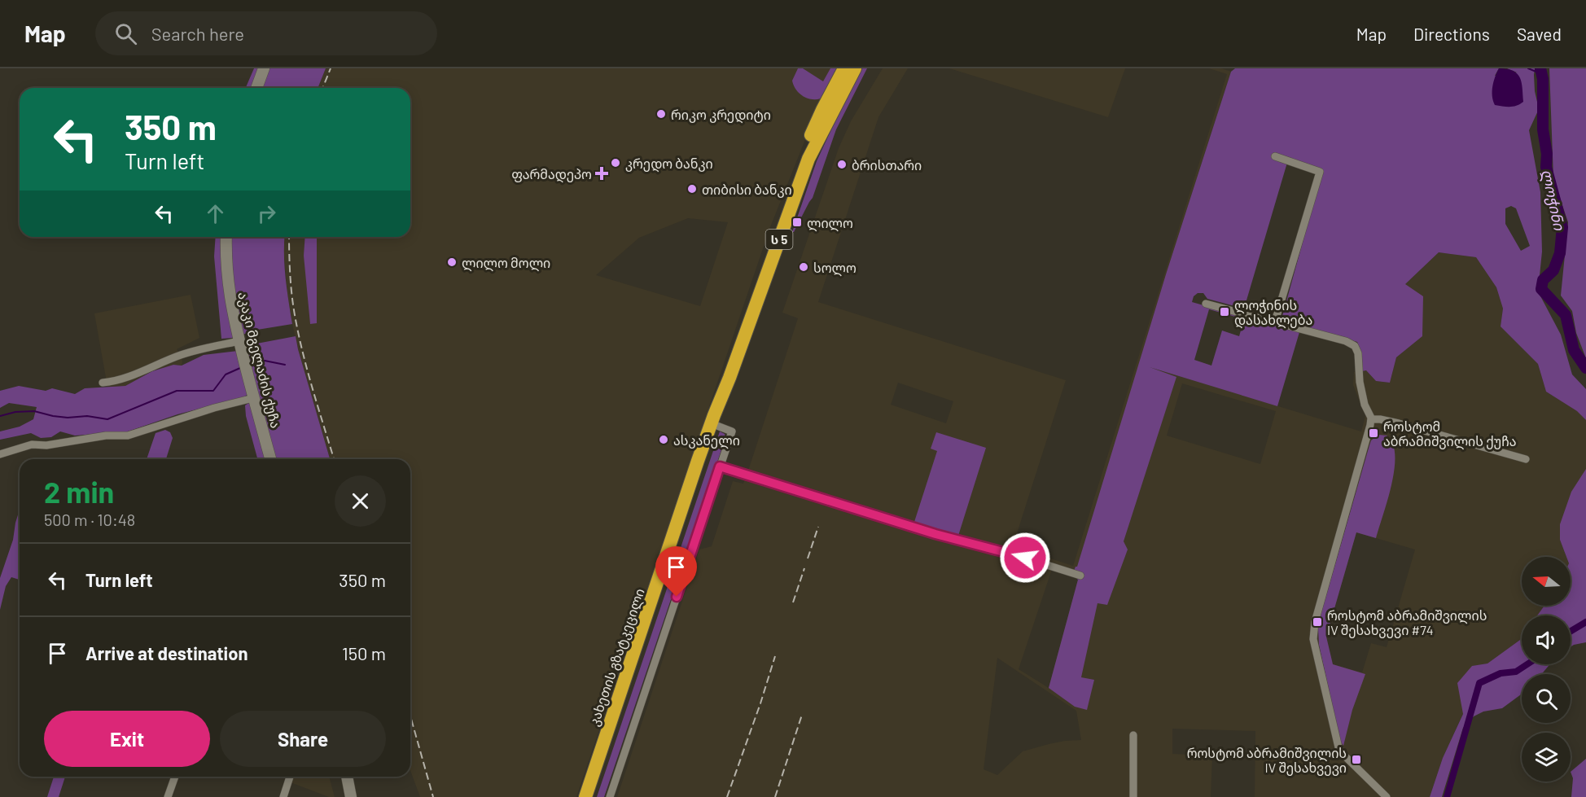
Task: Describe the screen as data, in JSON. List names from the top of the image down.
{
  "streets": {
    "highway": ["ს 5", "კახეთის გზატკეცილი"],
    "street": ["აკაკი მგელაძის ქუჩა"]
  },
  "water": ["ლოჭინი"],
  "places": {
    "other": [
      "რიკო კრედიტი",
      "კრედო ბანკი",
      "ბრისთარი",
      "თიბისი ბანკი",
      "ლილო მოლი",
      "სოლო",
      "ასკანელი"
    ],
    "health": ["ფარმადეპო"],
    "transit": [
      "ლილო",
      "ლოჭინის დასახლება",
      "როსტომ აბრამიშვილის ქუჩა",
      "როსტომ აბრამიშვილის IV შესახვევი #74",
      "როსტომ აბრამიშვილის IV შესახვევი"
    ]
  },
  "north": "left",
  "page": {
    "header": "Map",
    "search": "Search here",
    "nav": ["Map", "Directions", "Saved"],
    "turn": ["350 m", "Turn left"],
    "heading": ["2 min", "500 m · 10:48"],
    "list": [
      {
        "name": "Turn left",
        "value": "350 m"
      },
      {
        "name": "Arrive at destination",
        "value": "150 m"
      }
    ],
    "buttons": ["Exit", "Share"]
  }
}
